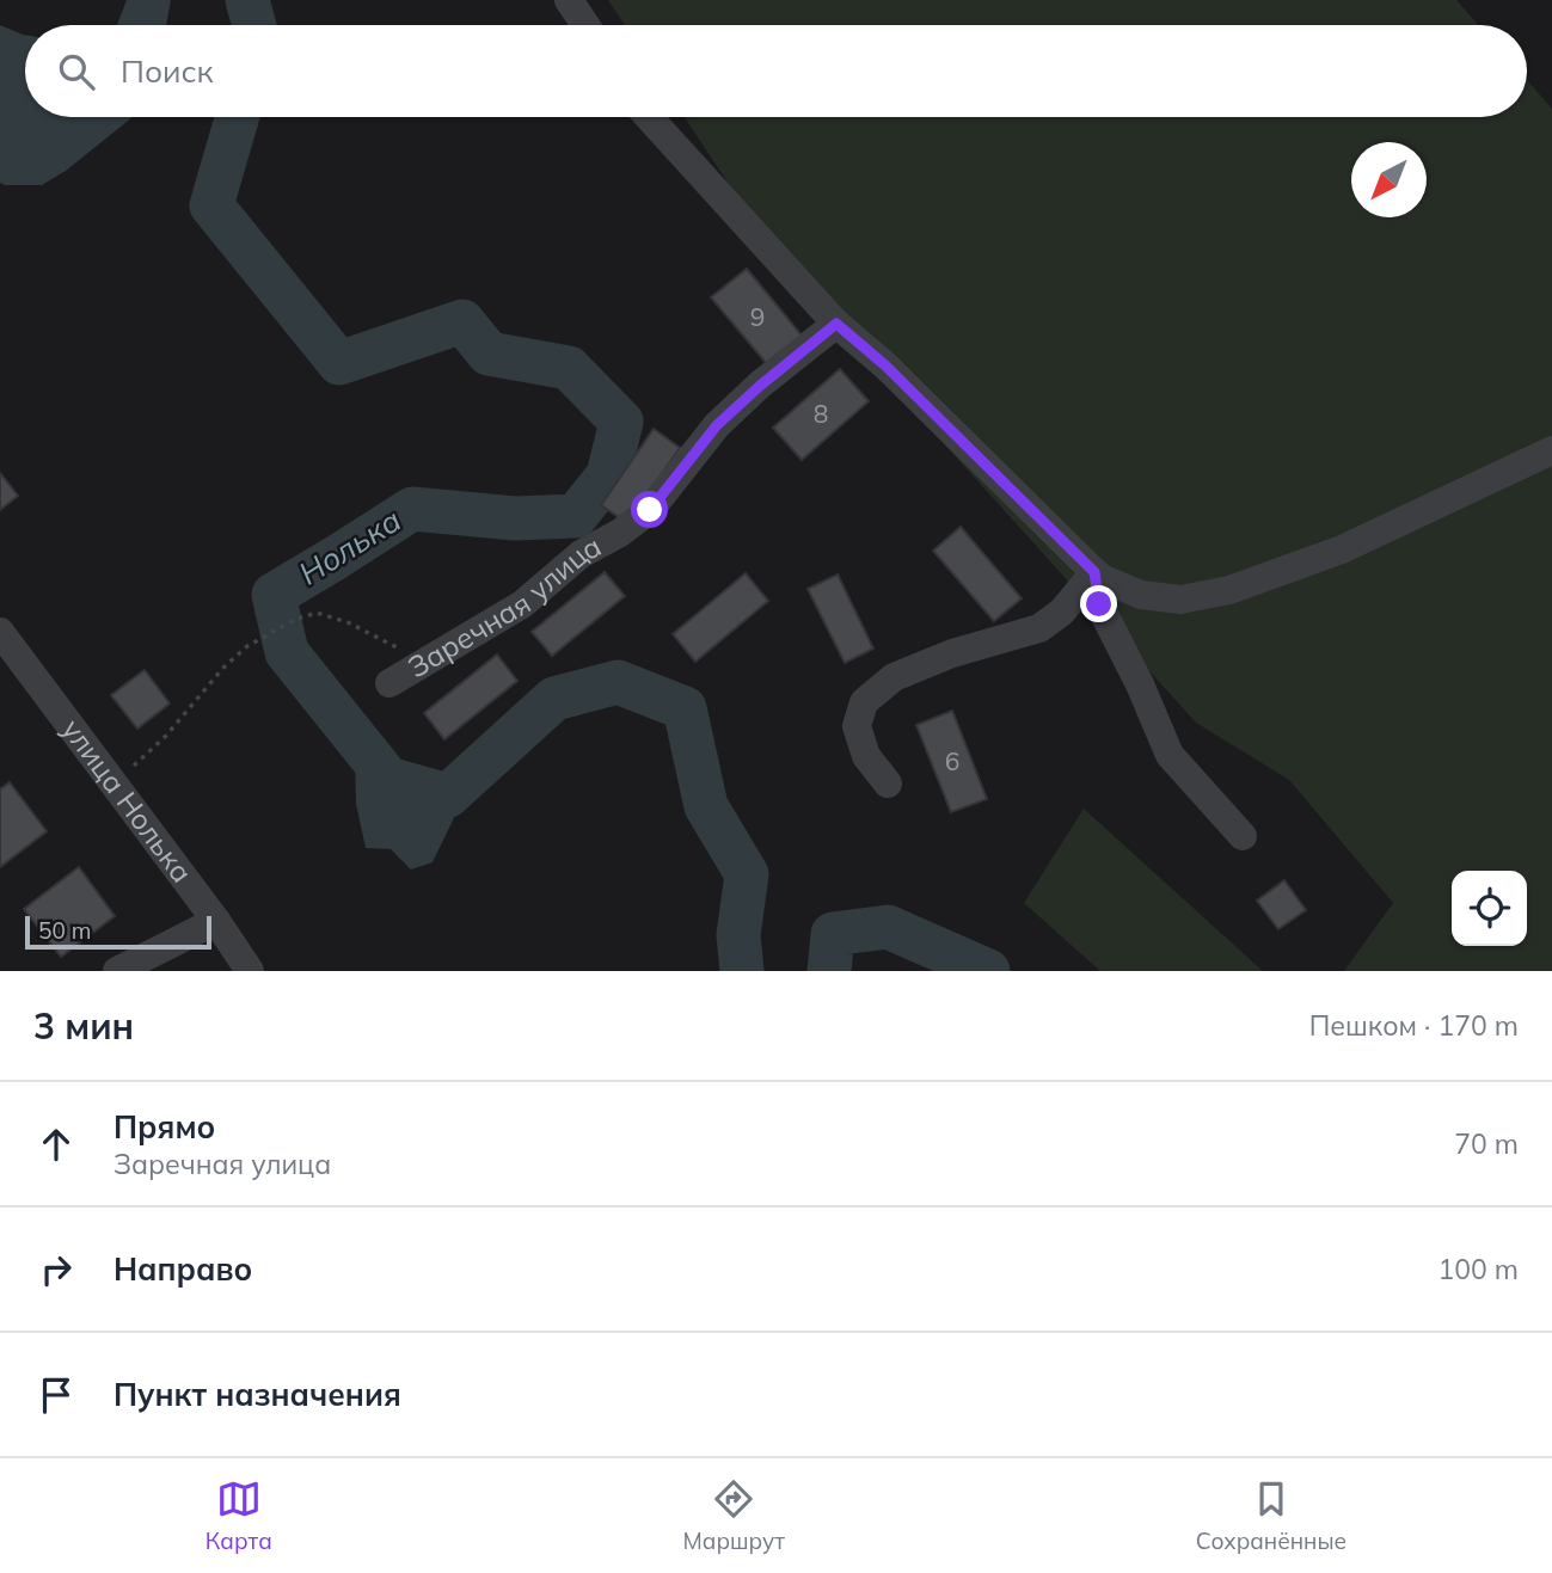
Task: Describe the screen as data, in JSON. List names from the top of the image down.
{
  "streets": {
    "street": ["Заречная улица", "улица Нолька"]
  },
  "water": ["Нолька"],
  "house_numbers": ["9", "8", "6"],
  "scale_bar": "50 m",
  "north": "bottom left",
  "page": {
    "search": "Поиск",
    "scale": "50 m",
    "heading": ["3 мин", "Пешком · 170 m"],
    "list": [
      ["Прямо", "Заречная улица", "70 m"],
      ["Направо", "100 m"],
      "Пункт назначения"
    ],
    "nav": ["Карта", "Маршрут", "Сохранённые"]
  }
}
